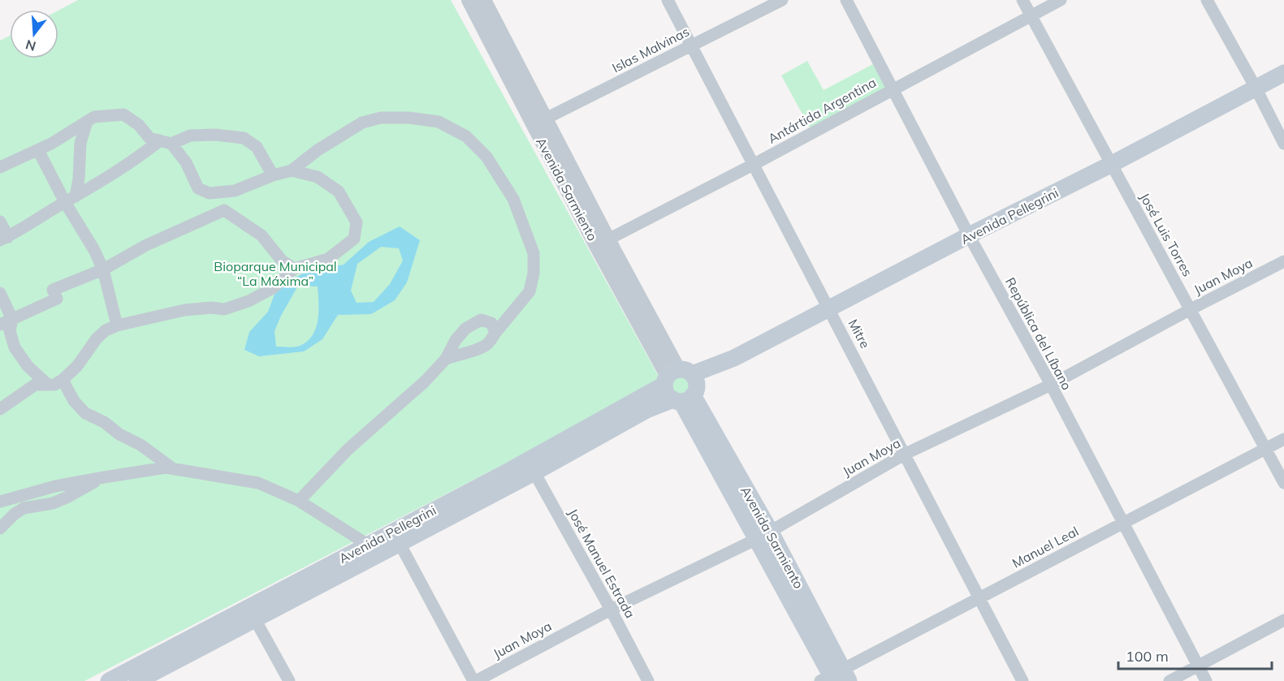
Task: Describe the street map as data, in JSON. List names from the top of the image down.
{
  "streets": {
    "main road": ["Avenida Sarmiento", "Avenida Pellegrini"],
    "street": [
      "Islas Malvinas",
      "Antártida Argentina",
      "José Luis Torres",
      "Juan Moya",
      "Mitre",
      "República del Líbano",
      "Manuel Leal",
      "José Manuel Estrada"
    ]
  },
  "crossings": [
    ["Islas Malvinas", "Avenida Sarmiento"],
    ["Islas Malvinas", "Mitre"],
    ["Antártida Argentina", "Avenida Sarmiento"],
    ["Antártida Argentina", "José Luis Torres"],
    ["Antártida Argentina", "Mitre"],
    ["Antártida Argentina", "República del Líbano"],
    ["Avenida Sarmiento", "Avenida Pellegrini"],
    ["Avenida Sarmiento", "Juan Moya"],
    ["Avenida Sarmiento", "Manuel Leal"],
    ["Avenida Pellegrini", "José Luis Torres"],
    ["Avenida Pellegrini", "Mitre"],
    ["Avenida Pellegrini", "República del Líbano"],
    ["Avenida Pellegrini", "José Manuel Estrada"],
    ["José Luis Torres", "Juan Moya"],
    ["José Luis Torres", "Manuel Leal"],
    ["Juan Moya", "Mitre"],
    ["Juan Moya", "República del Líbano"],
    ["Juan Moya", "José Manuel Estrada"],
    ["Mitre", "Manuel Leal"],
    ["República del Líbano", "Manuel Leal"]
  ],
  "parks": ["Bioparque Municipal “La Máxima”"],
  "scale_bar": "100 m",
  "north": "bottom"
}
